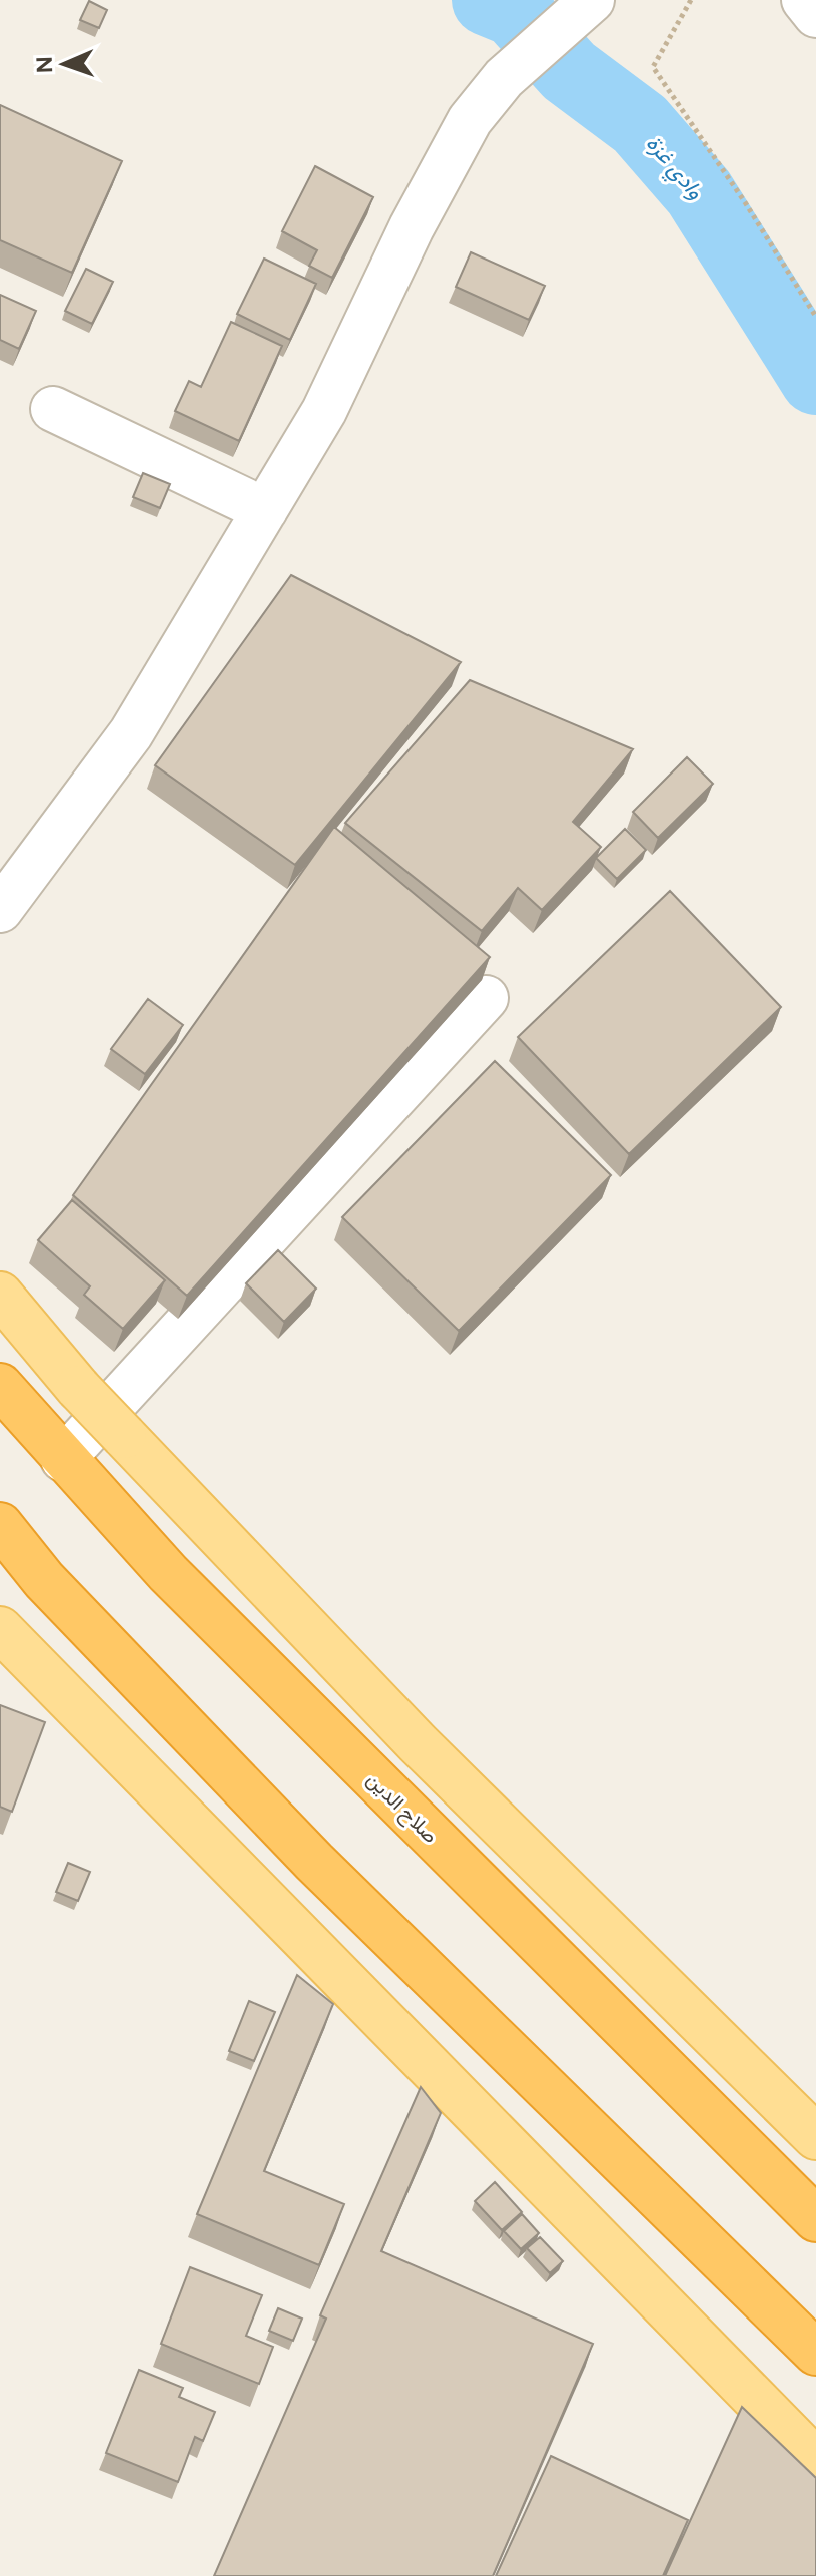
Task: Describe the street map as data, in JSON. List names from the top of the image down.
{
  "streets": {
    "highway": ["صلاح الدين"]
  },
  "water": ["وادي غزة"],
  "north": "left"
}
